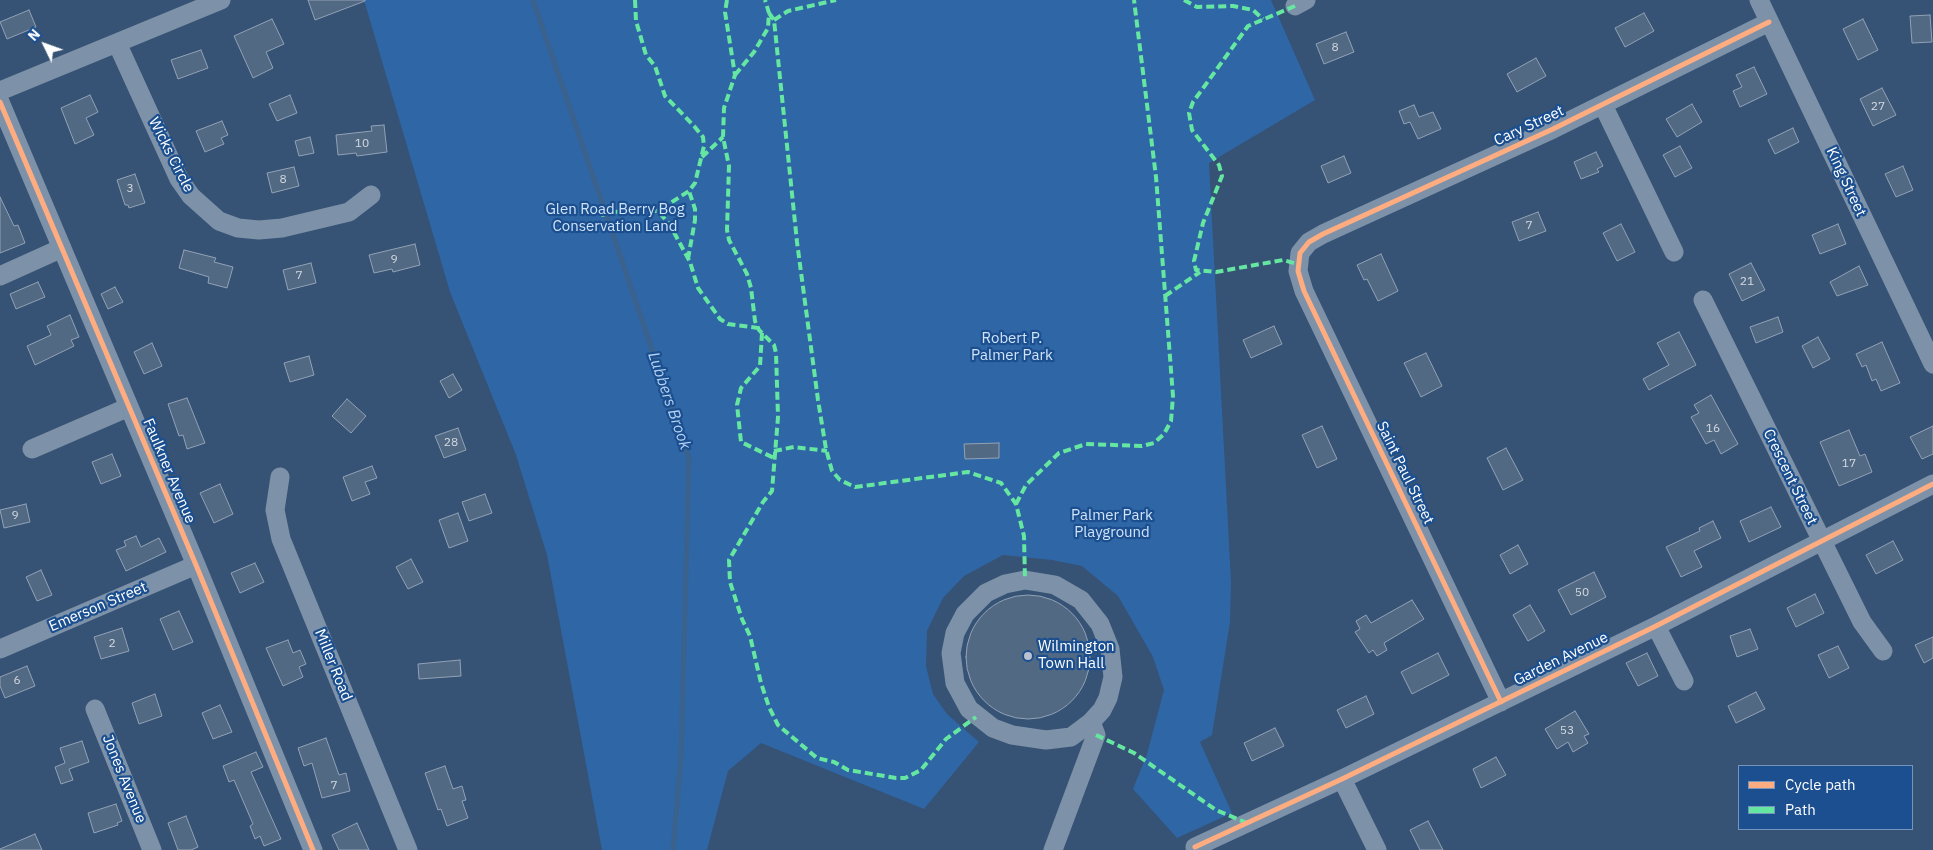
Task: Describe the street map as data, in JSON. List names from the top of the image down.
{
  "streets": {
    "street": [
      "Cary Street",
      "Wicks Circle",
      "King Street",
      "Faulkner Avenue",
      "Saint Paul Street",
      "Crescent Street",
      "Emerson Street",
      "Garden Avenue",
      "Miller Road",
      "Jones Avenue"
    ]
  },
  "crossings": [
    ["Cary Street", "King Street"],
    ["Cary Street", "Saint Paul Street"],
    ["Faulkner Avenue", "Emerson Street"],
    ["Saint Paul Street", "Garden Avenue"],
    ["Crescent Street", "Garden Avenue"]
  ],
  "water": ["Lubbers Brook"],
  "parks": ["Glen Road Berry Bog Conservation Land", "Robert P. Palmer Park", "Palmer Park Playground"],
  "places": ["Wilmington Town Hall"],
  "house_numbers": [
    "8",
    "27",
    "10",
    "8",
    "3",
    "7",
    "9",
    "7",
    "21",
    "16",
    "28",
    "17",
    "9",
    "50",
    "2",
    "6",
    "53",
    "7"
  ],
  "legend": ["Cycle path", "Path"],
  "north": "top left"
}
